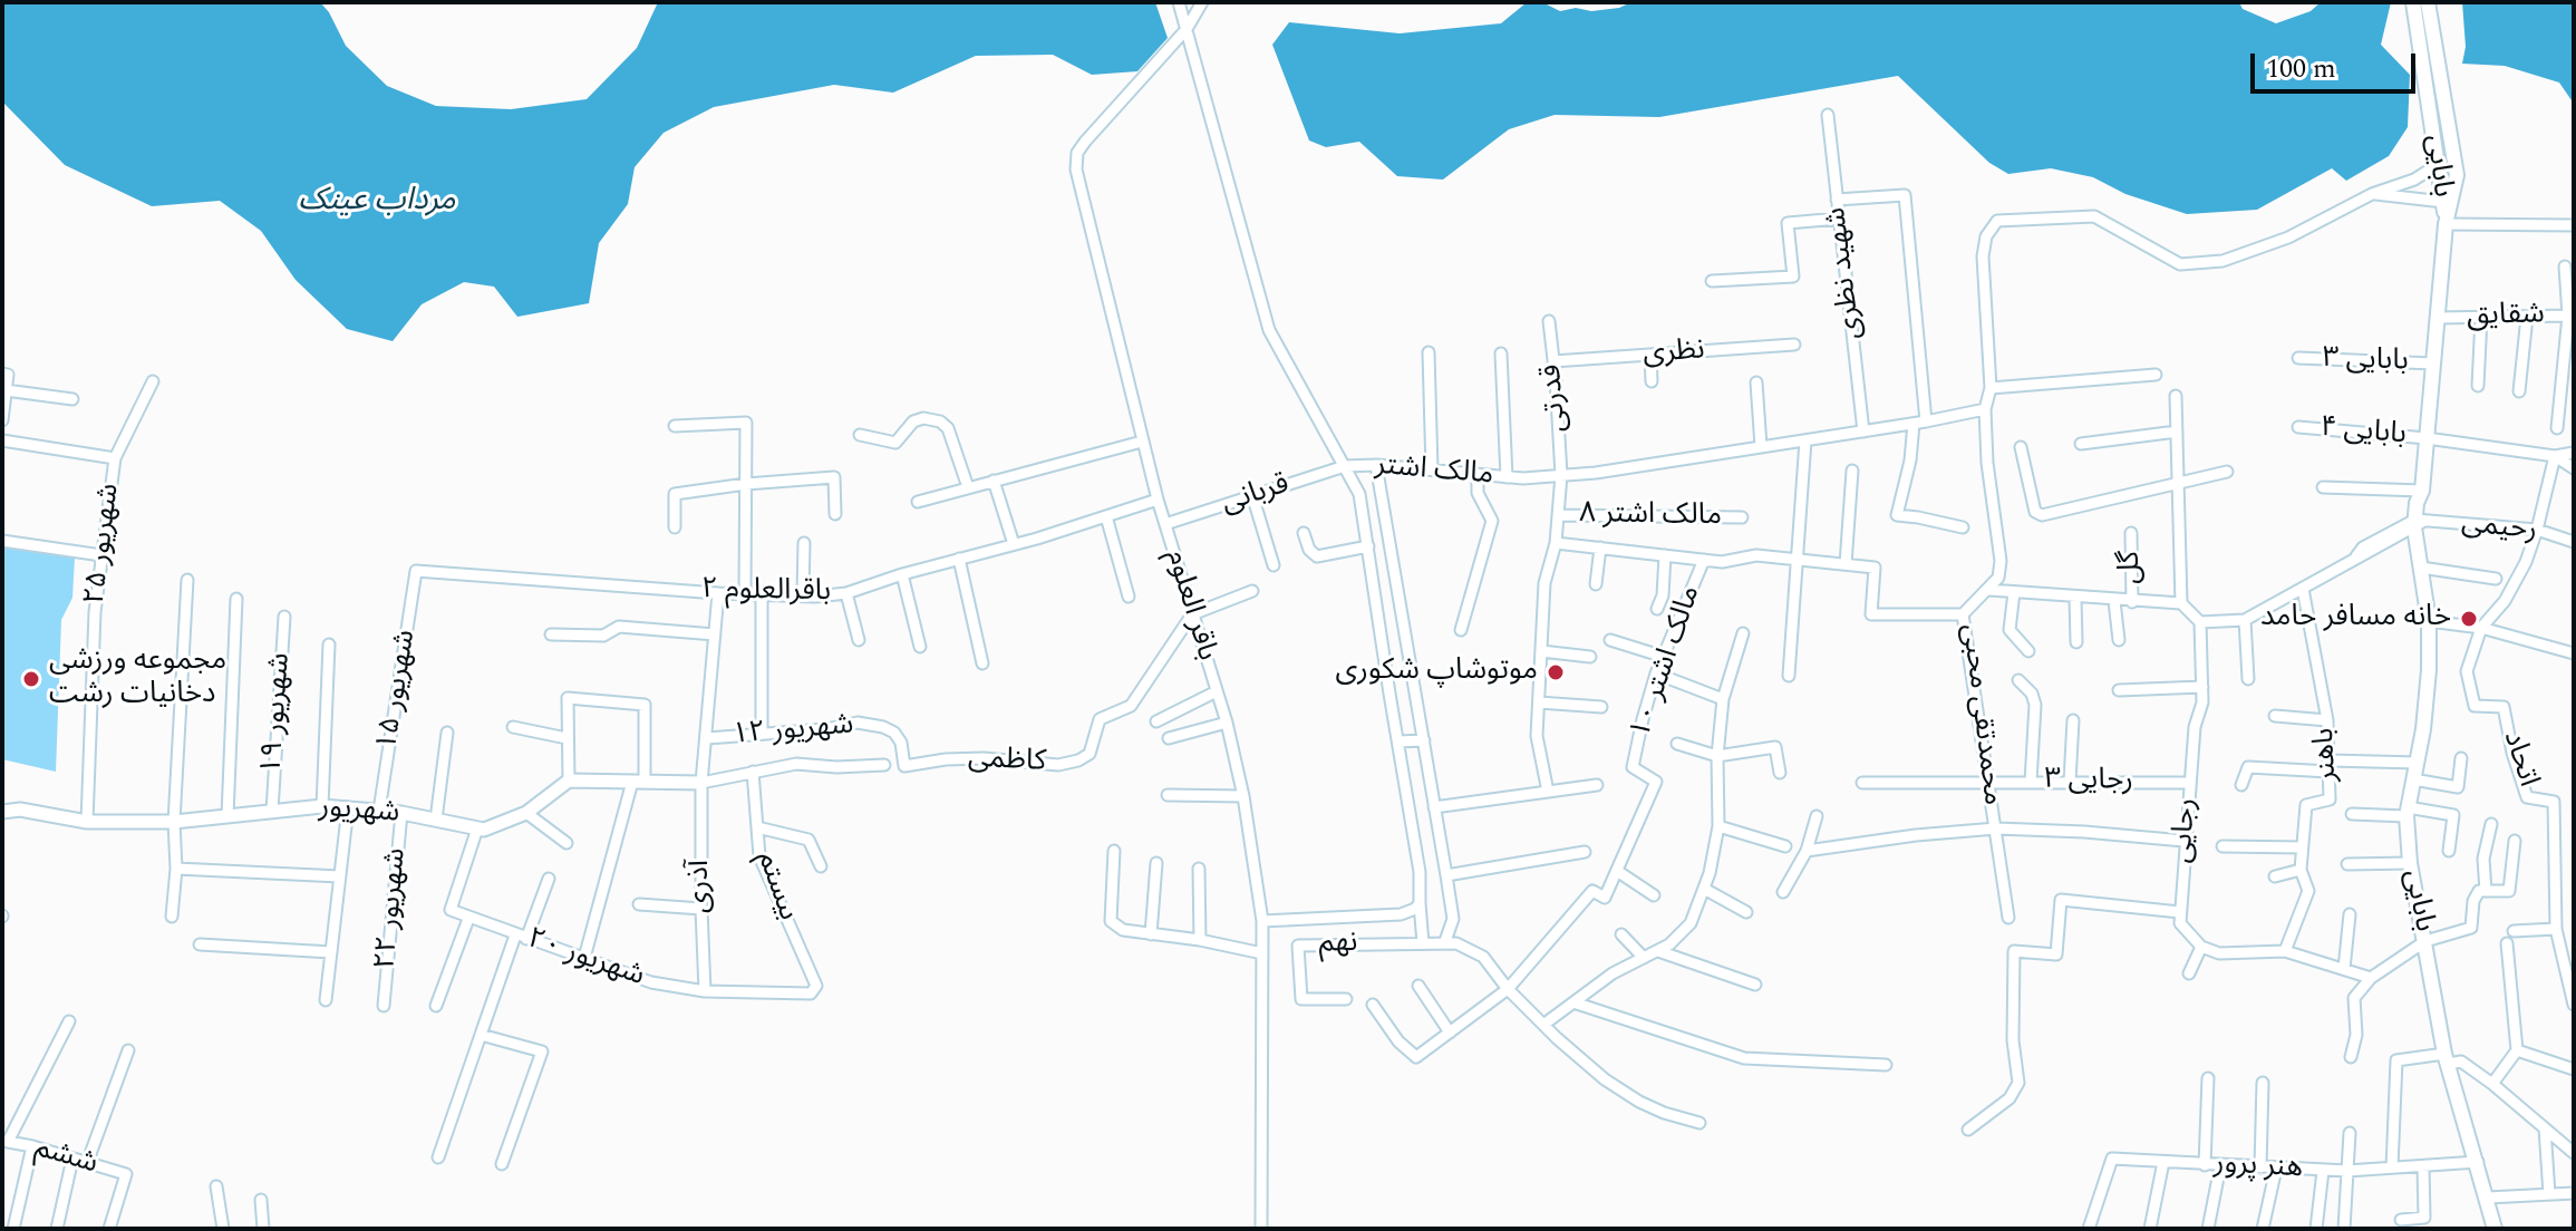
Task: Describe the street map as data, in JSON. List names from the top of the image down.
{
  "streets": {
    "main road": ["بابایی"],
    "street": [
      "شهید نظری",
      "شقایق",
      "نظری",
      "بابایی ۳",
      "قدرتی",
      "بابایی ۴",
      "مالک اشتر",
      "قربانی",
      "مالک اشتر ۸",
      "رحیمی",
      "شهریور ۲۵",
      "گل",
      "باقرالعلوم ۲",
      "باقر العلوم",
      "مالک اشتر ۱۰",
      "شهریور ۱۵",
      "شهریور ۱۹",
      "محمدتقی محبی",
      "شهریور ۱۲",
      "باهنر",
      "اتحاد",
      "کاظمی",
      "رجایی ۳",
      "شهریور",
      "رجایی",
      "آذری",
      "بیستم",
      "شهریور ۲۲",
      "نهم",
      "شهریور ۲۰",
      "ششم",
      "هنر پرور"
    ]
  },
  "crossings": [
    ["بابایی", "شقایق"],
    ["بابایی", "بابایی ۳"],
    ["بابایی", "بابایی ۴"],
    ["بابایی", "رحیمی"],
    ["بابایی", "هنر پرور"],
    ["شهید نظری", "مالک اشتر"],
    ["نظری", "قدرتی"],
    ["قدرتی", "مالک اشتر"],
    ["قدرتی", "مالک اشتر ۸"],
    ["بابایی ۴", "اتحاد"],
    ["مالک اشتر", "قربانی"],
    ["مالک اشتر", "باقر العلوم"],
    ["قربانی", "باقر العلوم"],
    ["رحیمی", "اتحاد"],
    ["شهریور ۲۵", "شهریور"],
    ["گل", "محمدتقی محبی"],
    ["باقرالعلوم ۲", "باقر العلوم"],
    ["باقرالعلوم ۲", "شهریور ۱۵"],
    ["باقرالعلوم ۲", "آذری"],
    ["باقر العلوم", "کاظمی"],
    ["شهریور ۱۵", "شهریور"],
    ["شهریور ۱۹", "شهریور"],
    ["محمدتقی محبی", "رجایی ۳"],
    ["شهریور ۱۲", "کاظمی"],
    ["شهریور ۱۲", "آذری"],
    ["رجایی ۳", "رجایی"],
    ["شهریور", "شهریور ۲۲"],
    ["آذری", "شهریور ۲۰"],
    ["بیستم", "شهریور ۲۰"]
  ],
  "water": ["مرداب عینک"],
  "places": ["خانه مسافر حامد", "موتوشاپ شکوری", "مجموعه ورزشی دخانیات رشت"],
  "scale_bar": "100 m"
}
